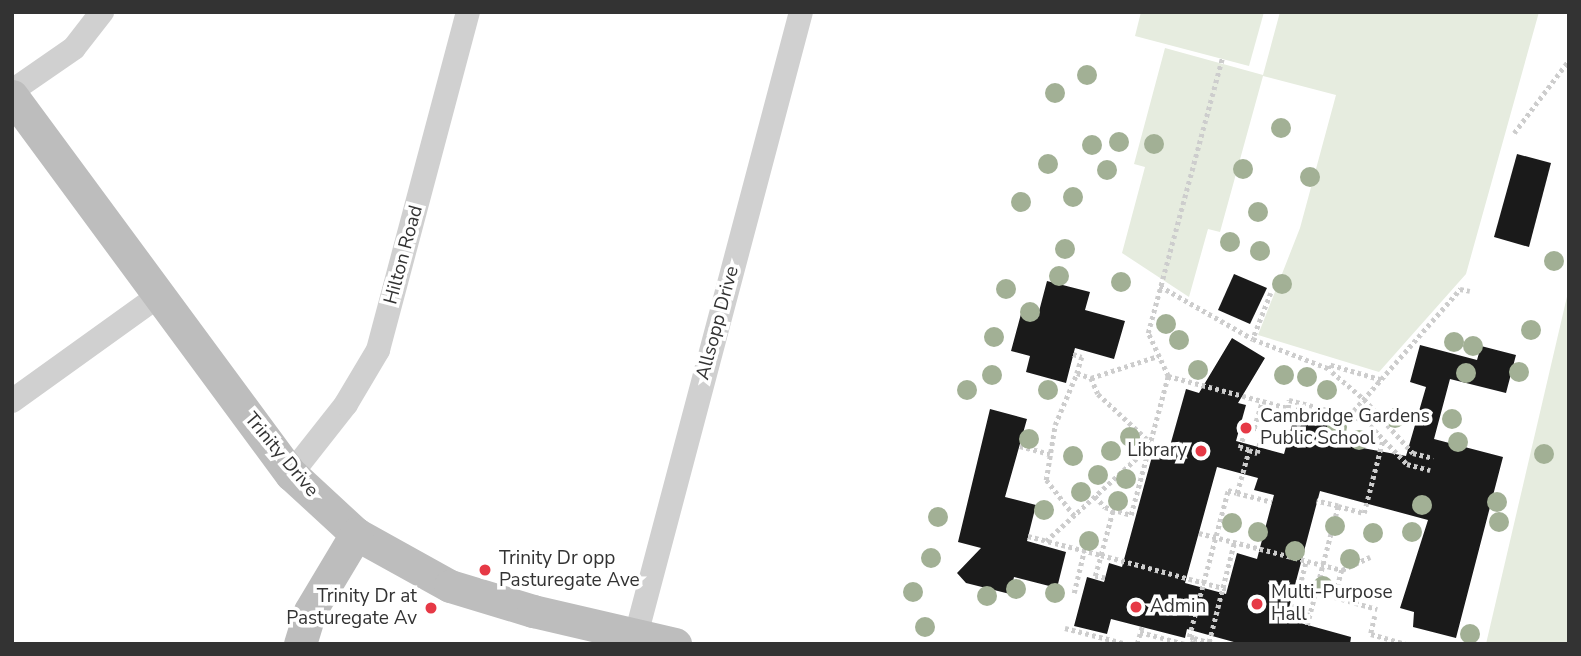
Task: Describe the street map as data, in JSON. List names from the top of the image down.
{
  "streets": {
    "street": ["Hilton Road", "Allsopp Drive", "Trinity Drive"]
  },
  "crossings": [
    ["Hilton Road", "Trinity Drive"],
    ["Allsopp Drive", "Trinity Drive"]
  ],
  "places": [
    "Cambridge Gardens Public School",
    "Library",
    "Trinity Dr opp Pasturegate Ave",
    "Multi-Purpose Hall",
    "Admin",
    "Trinity Dr at Pasturegate Av"
  ]
}
